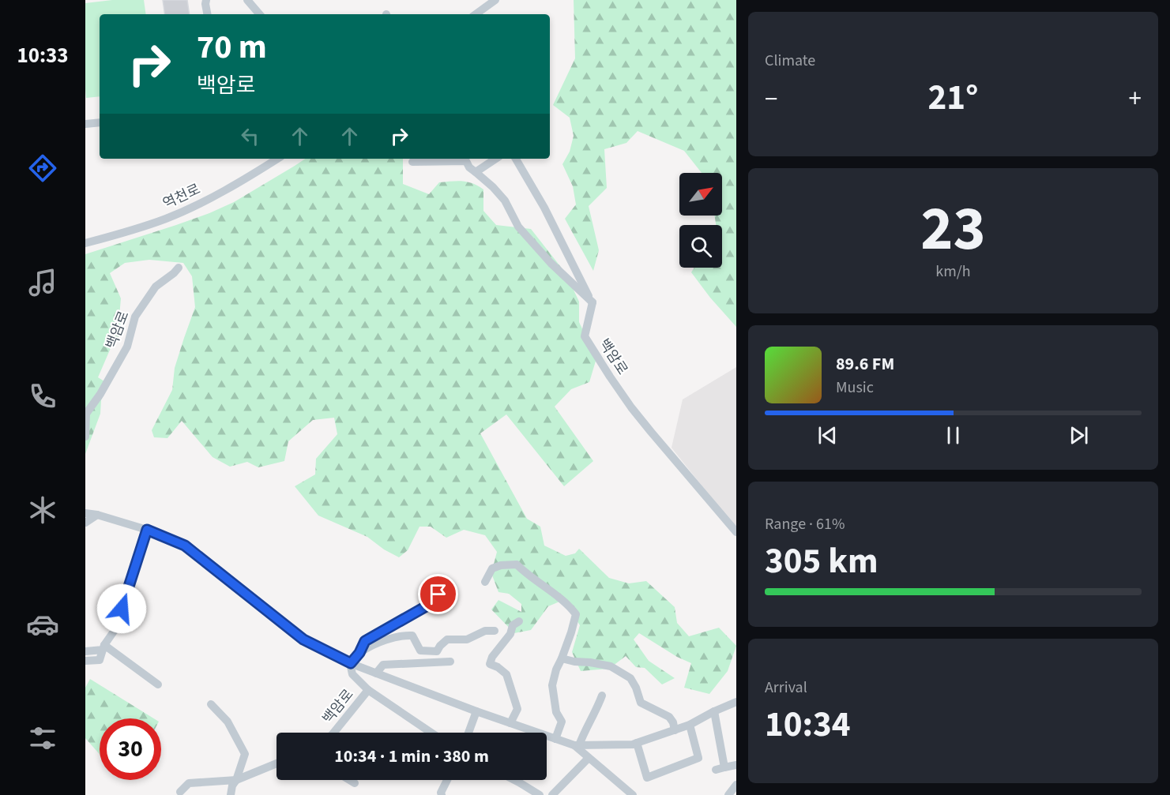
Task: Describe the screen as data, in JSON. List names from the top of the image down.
{
  "streets": {
    "street": ["역천로", "백암로"]
  },
  "north": "top right",
  "page": {
    "tabs": "10:33",
    "tile": [
      "Climate",
      ["23", "km/h"],
      ["Range · 61%", "305 km"],
      ["Arrival", "10:34"]
    ],
    "turn": ["70 m", "백암로"],
    "heat": ["−", "21°", "+"],
    "song": ["89.6 FM", "Music"],
    "limit": "30",
    "trip": "10:34 · 1 min · 380 m"
  }
}
